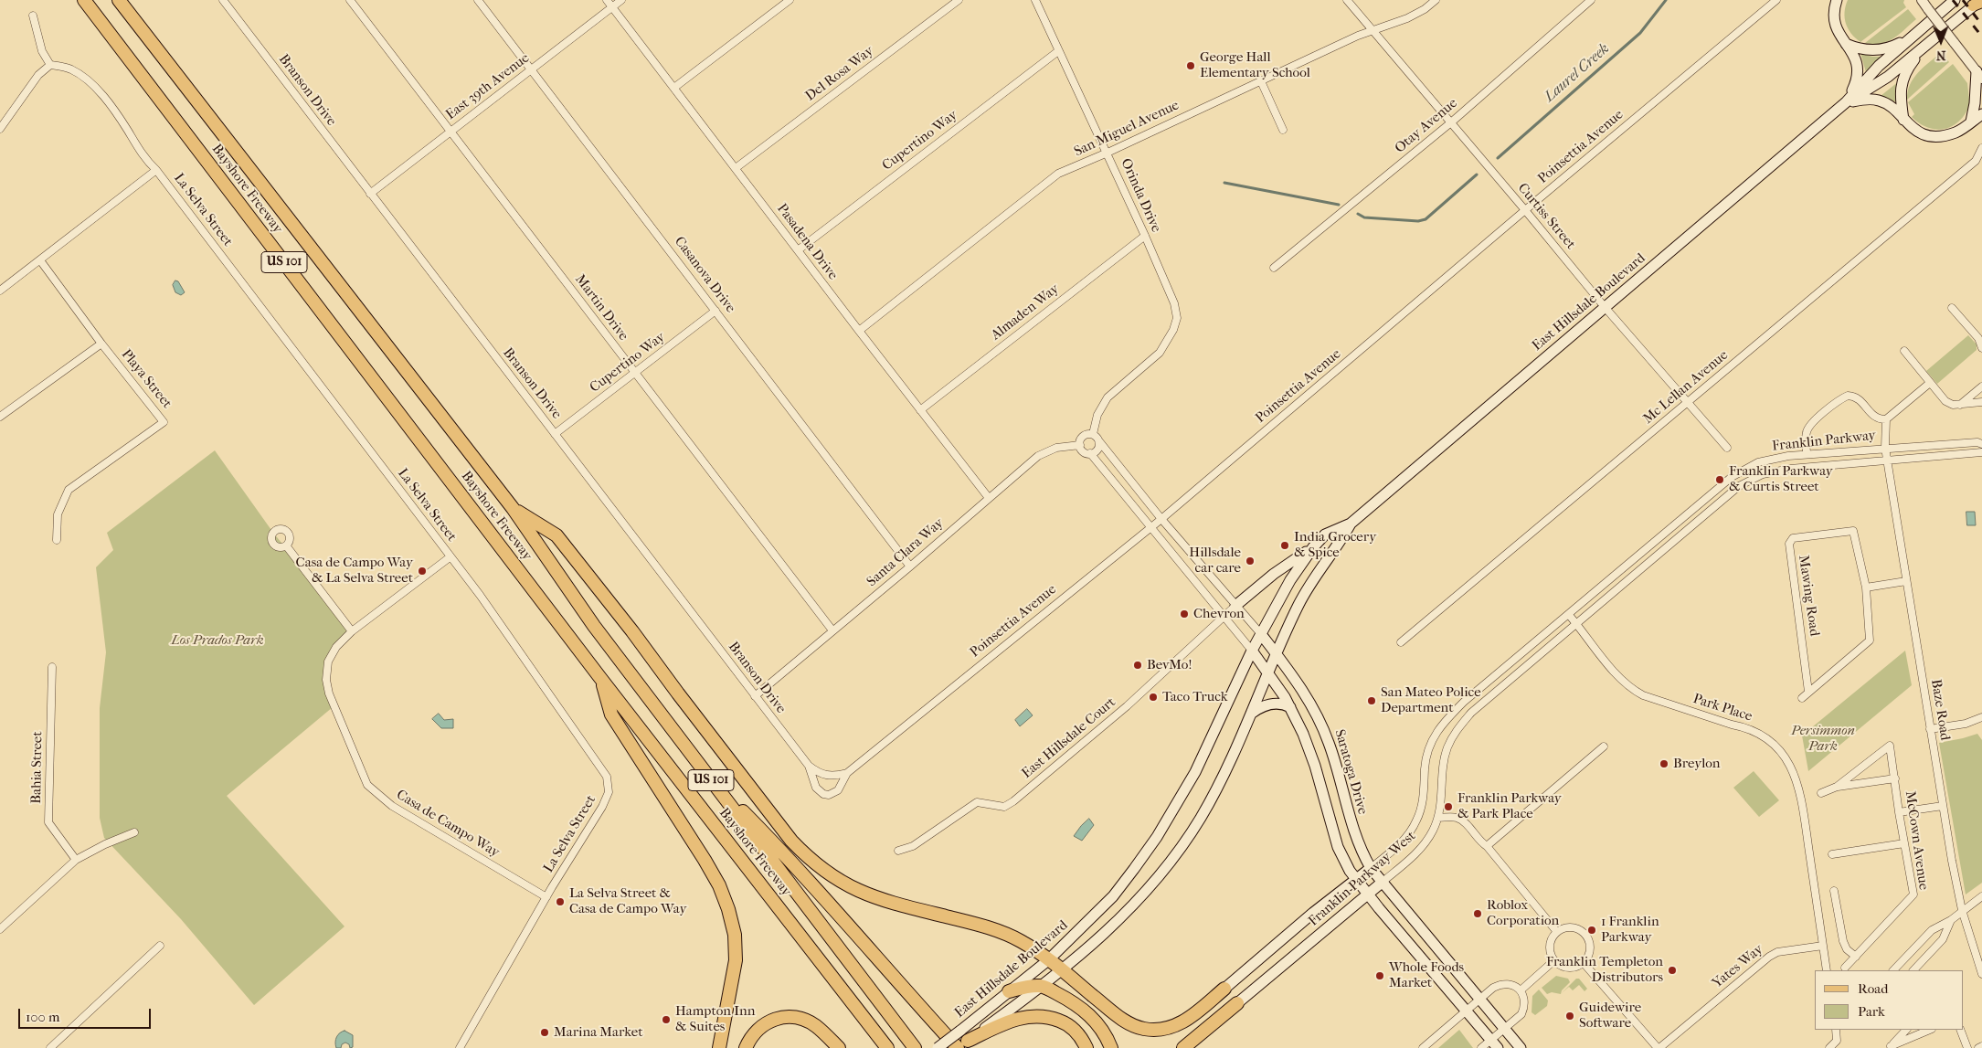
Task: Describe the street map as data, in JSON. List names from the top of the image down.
{
  "streets": {
    "highway": ["Bayshore Freeway", "US 101"],
    "main road": ["East Hillsdale Boulevard", "Saratoga Drive", "Franklin Parkway West"],
    "street": [
      "Del Rosa Way",
      "East 39th Avenue",
      "Branson Drive",
      "Otay Avenue",
      "San Miguel Avenue",
      "Cupertino Way",
      "Poinsettia Avenue",
      "Orinda Drive",
      "La Selva Street",
      "Curtiss Street",
      "Pasadena Drive",
      "Casanova Drive",
      "Martin Drive",
      "Almaden Way",
      "Playa Street",
      "Mc Lellan Avenue",
      "Franklin Parkway",
      "Santa Clara Way",
      "Mawing Road",
      "Park Place",
      "Baze Road",
      "East Hillsdale Court",
      "Bahia Street",
      "Casa de Campo Way",
      "McCown Avenue",
      "Yates Way"
    ]
  },
  "crossings": [
    ["Del Rosa Way", "Pasadena Drive"],
    ["East 39th Avenue", "Branson Drive"],
    ["East 39th Avenue", "Pasadena Drive"],
    ["East 39th Avenue", "Casanova Drive"],
    ["East 39th Avenue", "Martin Drive"],
    ["Branson Drive", "Cupertino Way"],
    ["Branson Drive", "Poinsettia Avenue"],
    ["Branson Drive", "Santa Clara Way"],
    ["Otay Avenue", "Curtiss Street"],
    ["San Miguel Avenue", "Orinda Drive"],
    ["San Miguel Avenue", "Curtiss Street"],
    ["San Miguel Avenue", "Pasadena Drive"],
    ["Cupertino Way", "Orinda Drive"],
    ["Cupertino Way", "Pasadena Drive"],
    ["Cupertino Way", "Casanova Drive"],
    ["Cupertino Way", "Martin Drive"],
    ["Poinsettia Avenue", "Curtiss Street"],
    ["Poinsettia Avenue", "Saratoga Drive"],
    ["Orinda Drive", "Almaden Way"],
    ["Orinda Drive", "Santa Clara Way"],
    ["Orinda Drive", "Saratoga Drive"],
    ["La Selva Street", "Casa de Campo Way"],
    ["Curtiss Street", "East Hillsdale Boulevard"],
    ["Curtiss Street", "Mc Lellan Avenue"],
    ["Pasadena Drive", "Almaden Way"],
    ["Pasadena Drive", "Santa Clara Way"],
    ["Casanova Drive", "Santa Clara Way"],
    ["East Hillsdale Boulevard", "Saratoga Drive"],
    ["Martin Drive", "Santa Clara Way"],
    ["Franklin Parkway", "Baze Road"],
    ["Franklin Parkway", "Franklin Parkway West"],
    ["Santa Clara Way", "Saratoga Drive"],
    ["Park Place", "Franklin Parkway West"],
    ["Park Place", "Yates Way"],
    ["East Hillsdale Court", "Saratoga Drive"],
    ["Saratoga Drive", "Franklin Parkway West"]
  ],
  "water": ["Laurel Creek"],
  "parks": ["Los Prados Park", "Persimmon Park"],
  "places": [
    "George Hall Elementary School",
    "Franklin Parkway & Curtis Street",
    "India Grocery & Spice",
    "Hillsdale car care",
    "Casa de Campo Way & La Selva Street",
    "Chevron",
    "BevMo!",
    "Taco Truck",
    "San Mateo Police Department",
    "Breylon",
    "Franklin Parkway & Park Place",
    "La Selva Street & Casa de Campo Way",
    "Roblox Corporation",
    "1 Franklin Parkway",
    "Franklin Templeton Distributors",
    "Whole Foods Market",
    "Guidewire Software",
    "Hampton Inn & Suites",
    "Marina Market"
  ],
  "legend": ["Road", "Park"],
  "scale_bar": "100 m",
  "north": "bottom"
}
